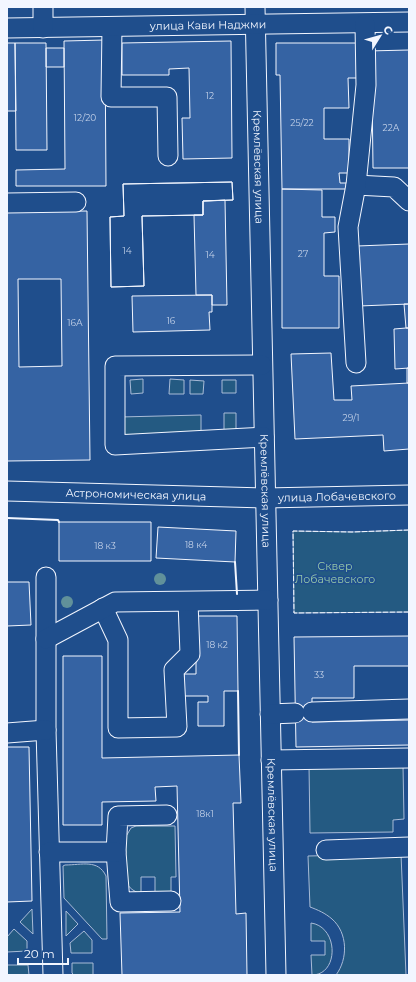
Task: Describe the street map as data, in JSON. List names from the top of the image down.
{
  "streets": {
    "street": [
      "улица Кави Наджми",
      "Кремлёвская улица",
      "Астрономическая улица",
      "улица Лобачевского"
    ]
  },
  "crossings": [
    ["улица Кави Наджми", "Кремлёвская улица"],
    ["Кремлёвская улица", "Астрономическая улица"],
    ["Кремлёвская улица", "улица Лобачевского"],
    ["Астрономическая улица", "улица Лобачевского"]
  ],
  "parks": ["Сквер Лобачевского"],
  "house_numbers": [
    "12",
    "12/20",
    "25/22",
    "22А",
    "14",
    "27",
    "14",
    "16",
    "16А",
    "29/1",
    "18 к4",
    "18 к3",
    "18 к2",
    "33",
    "18к1"
  ],
  "scale_bar": "20 m",
  "north": "top right"
}
